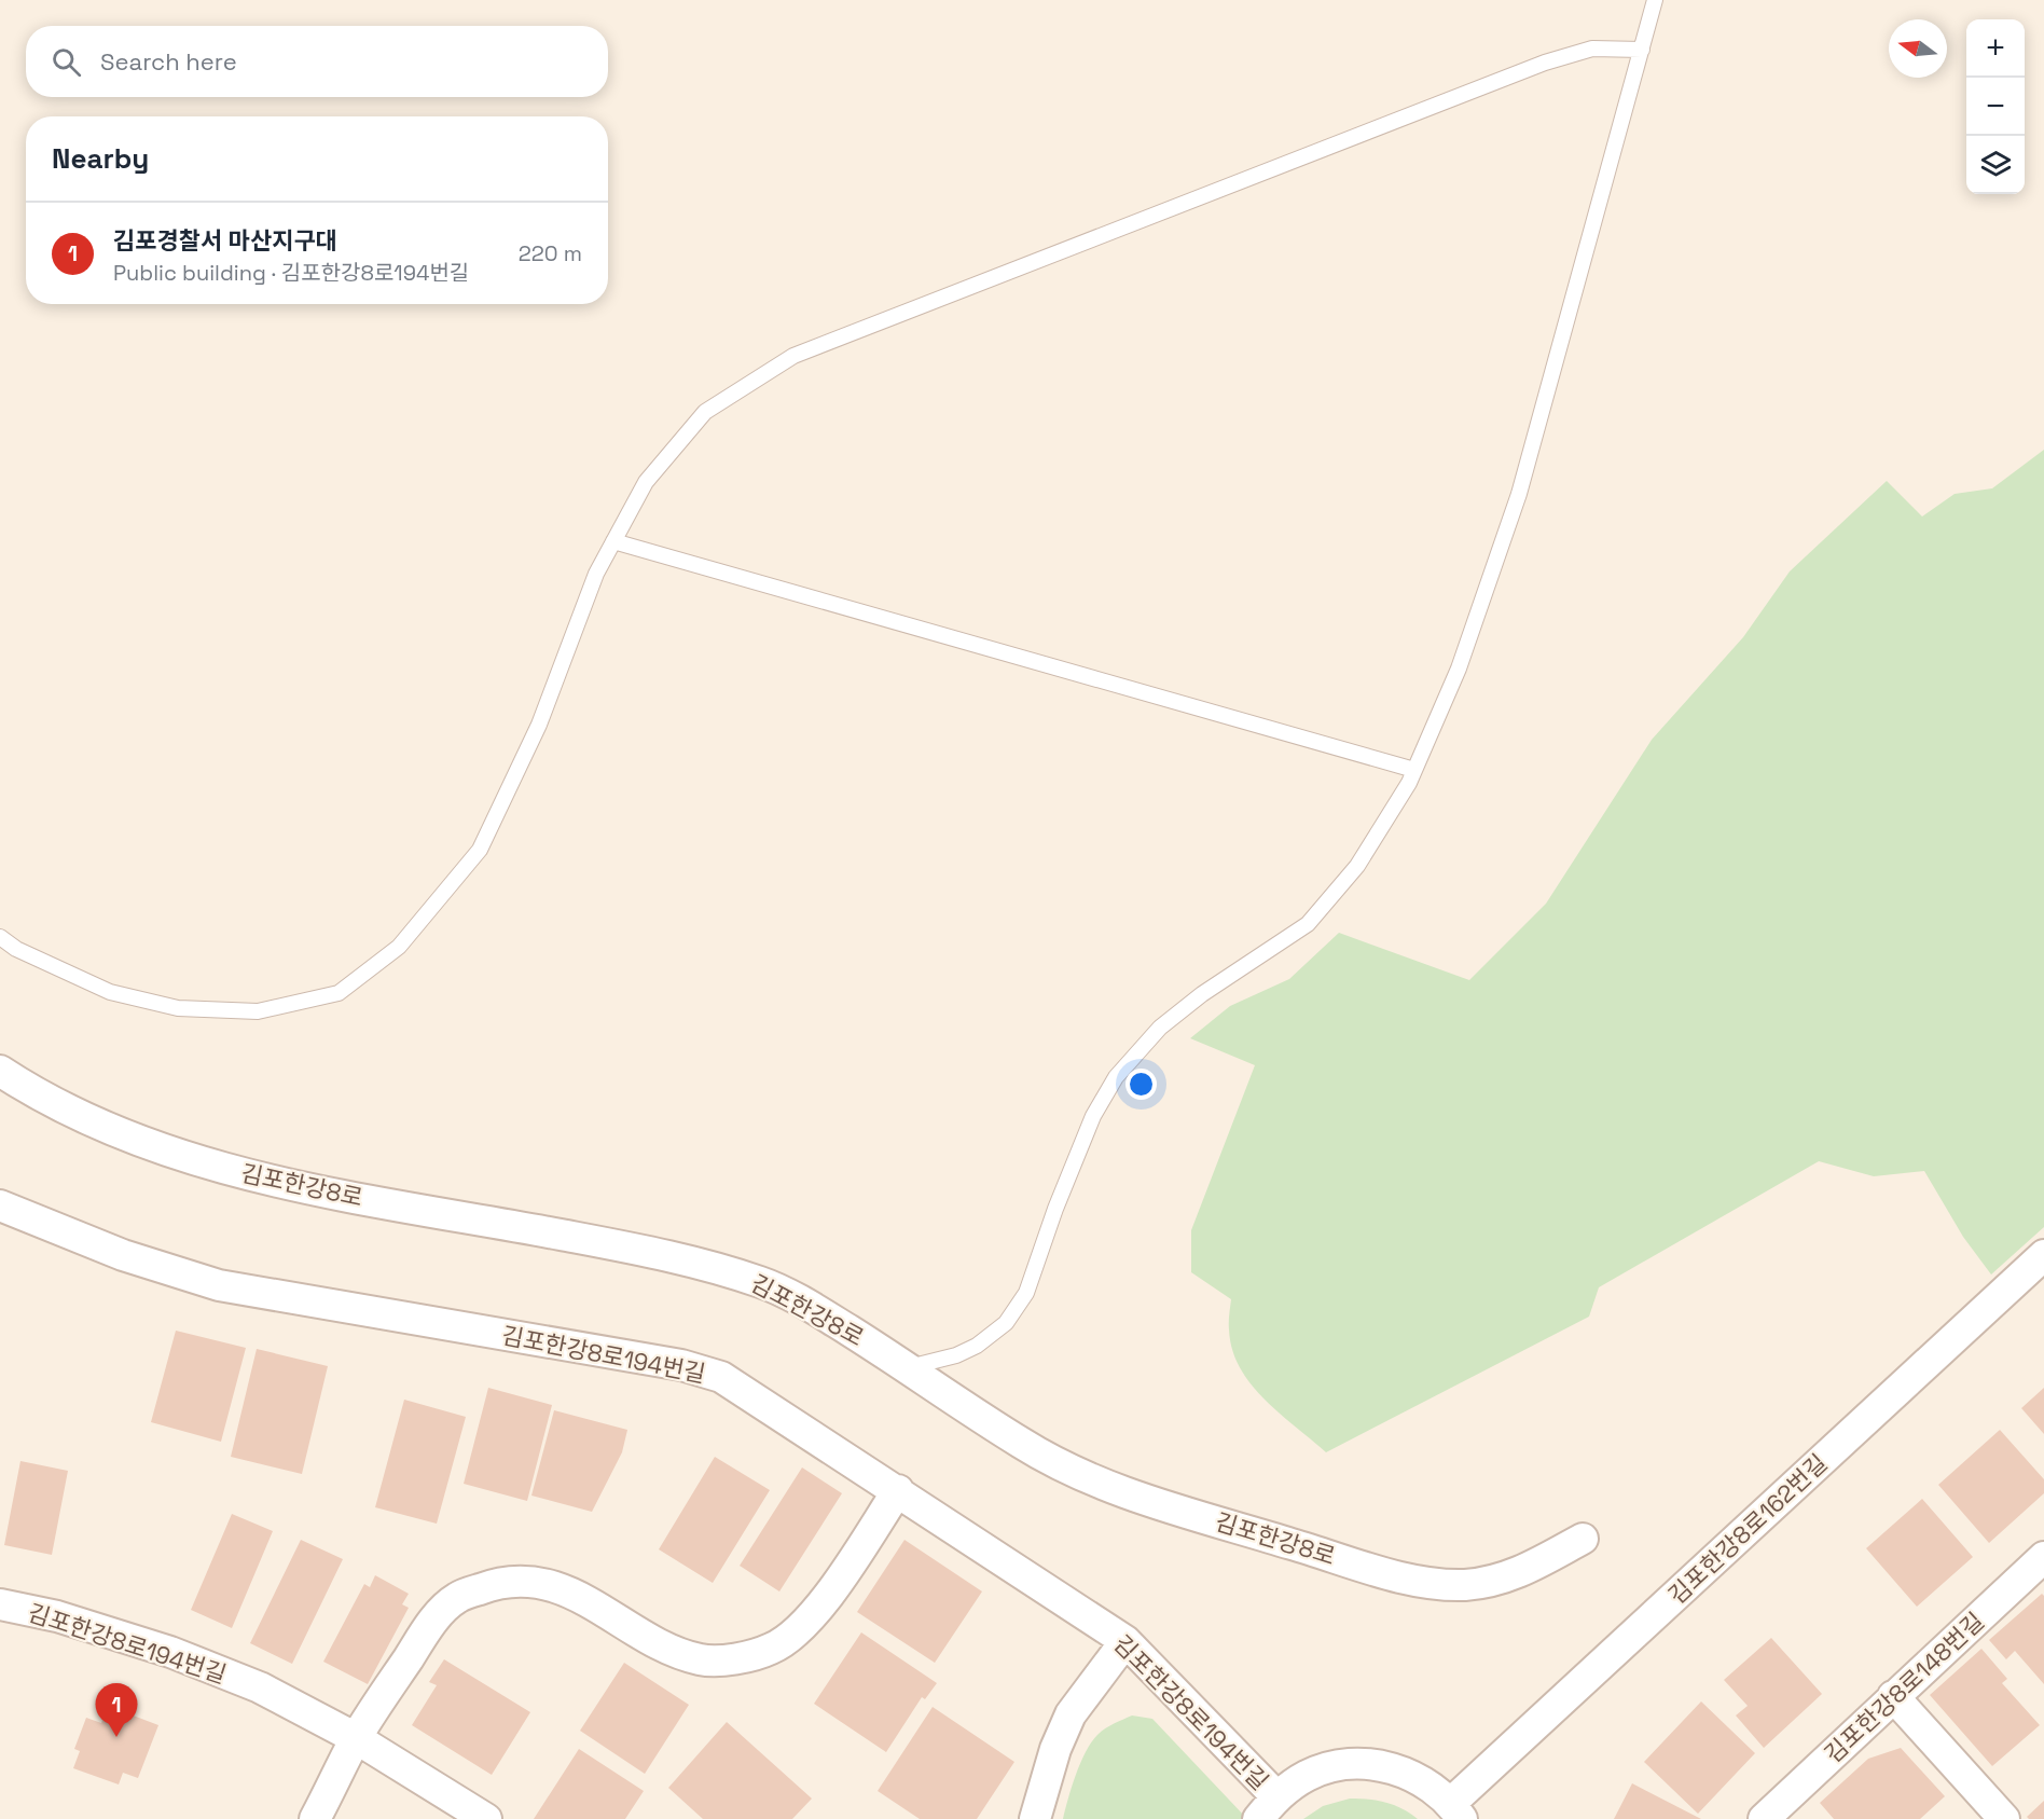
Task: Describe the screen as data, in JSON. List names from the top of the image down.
{
  "streets": {
    "street": [
      "김포한강8로",
      "김포한강8로194번길",
      "김포한강8로162번길",
      "김포한강8로148번길"
    ]
  },
  "north": "left",
  "page": {
    "map_buttons": ["+", "−"],
    "search": "Search here",
    "heading": "Nearby",
    "list": [
      {
        "mark": "1",
        "name": "김포경찰서 마산지구대",
        "note": "Public building · 김포한강8로194번길",
        "value": "220 m"
      }
    ],
    "pins": "1"
  }
}
